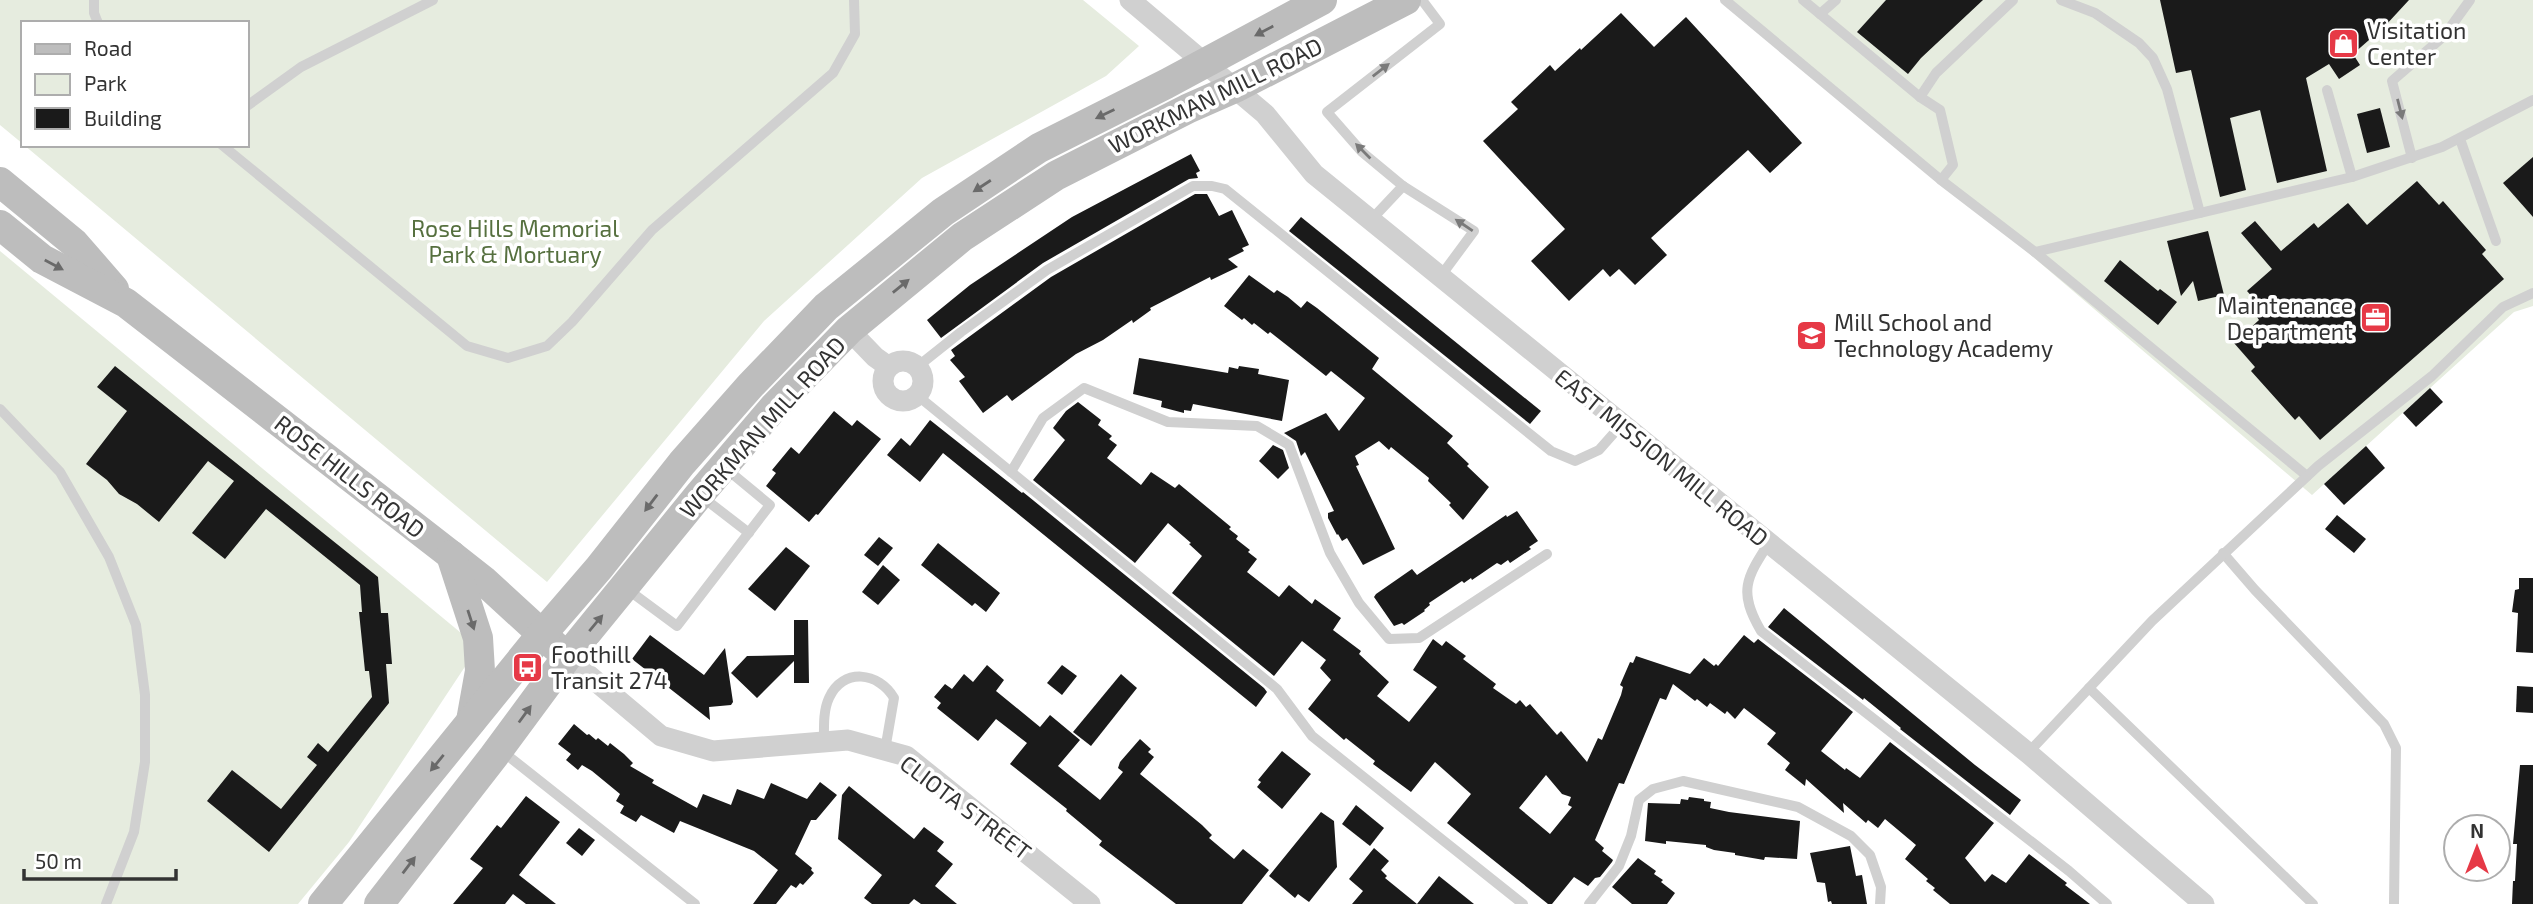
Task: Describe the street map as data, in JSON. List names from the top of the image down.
{
  "streets": {
    "main road": ["WORKMAN MILL ROAD", "ROSE HILLS ROAD"],
    "street": ["EAST MISSION MILL ROAD", "CLIOTA STREET"]
  },
  "crossings": [
    ["WORKMAN MILL ROAD", "EAST MISSION MILL ROAD"],
    ["WORKMAN MILL ROAD", "ROSE HILLS ROAD"],
    ["WORKMAN MILL ROAD", "CLIOTA STREET"],
    ["ROSE HILLS ROAD", "CLIOTA STREET"]
  ],
  "parks": ["Rose Hills Memorial Park & Mortuary"],
  "places": {
    "shop": ["Visitation Center"],
    "office": ["Maintenance Department"],
    "school or university": ["Mill School and Technology Academy"],
    "bus stop": ["Foothill Transit 274"]
  },
  "legend": ["Road", "Park", "Building"],
  "scale_bar": "50 m",
  "north": "top"
}
